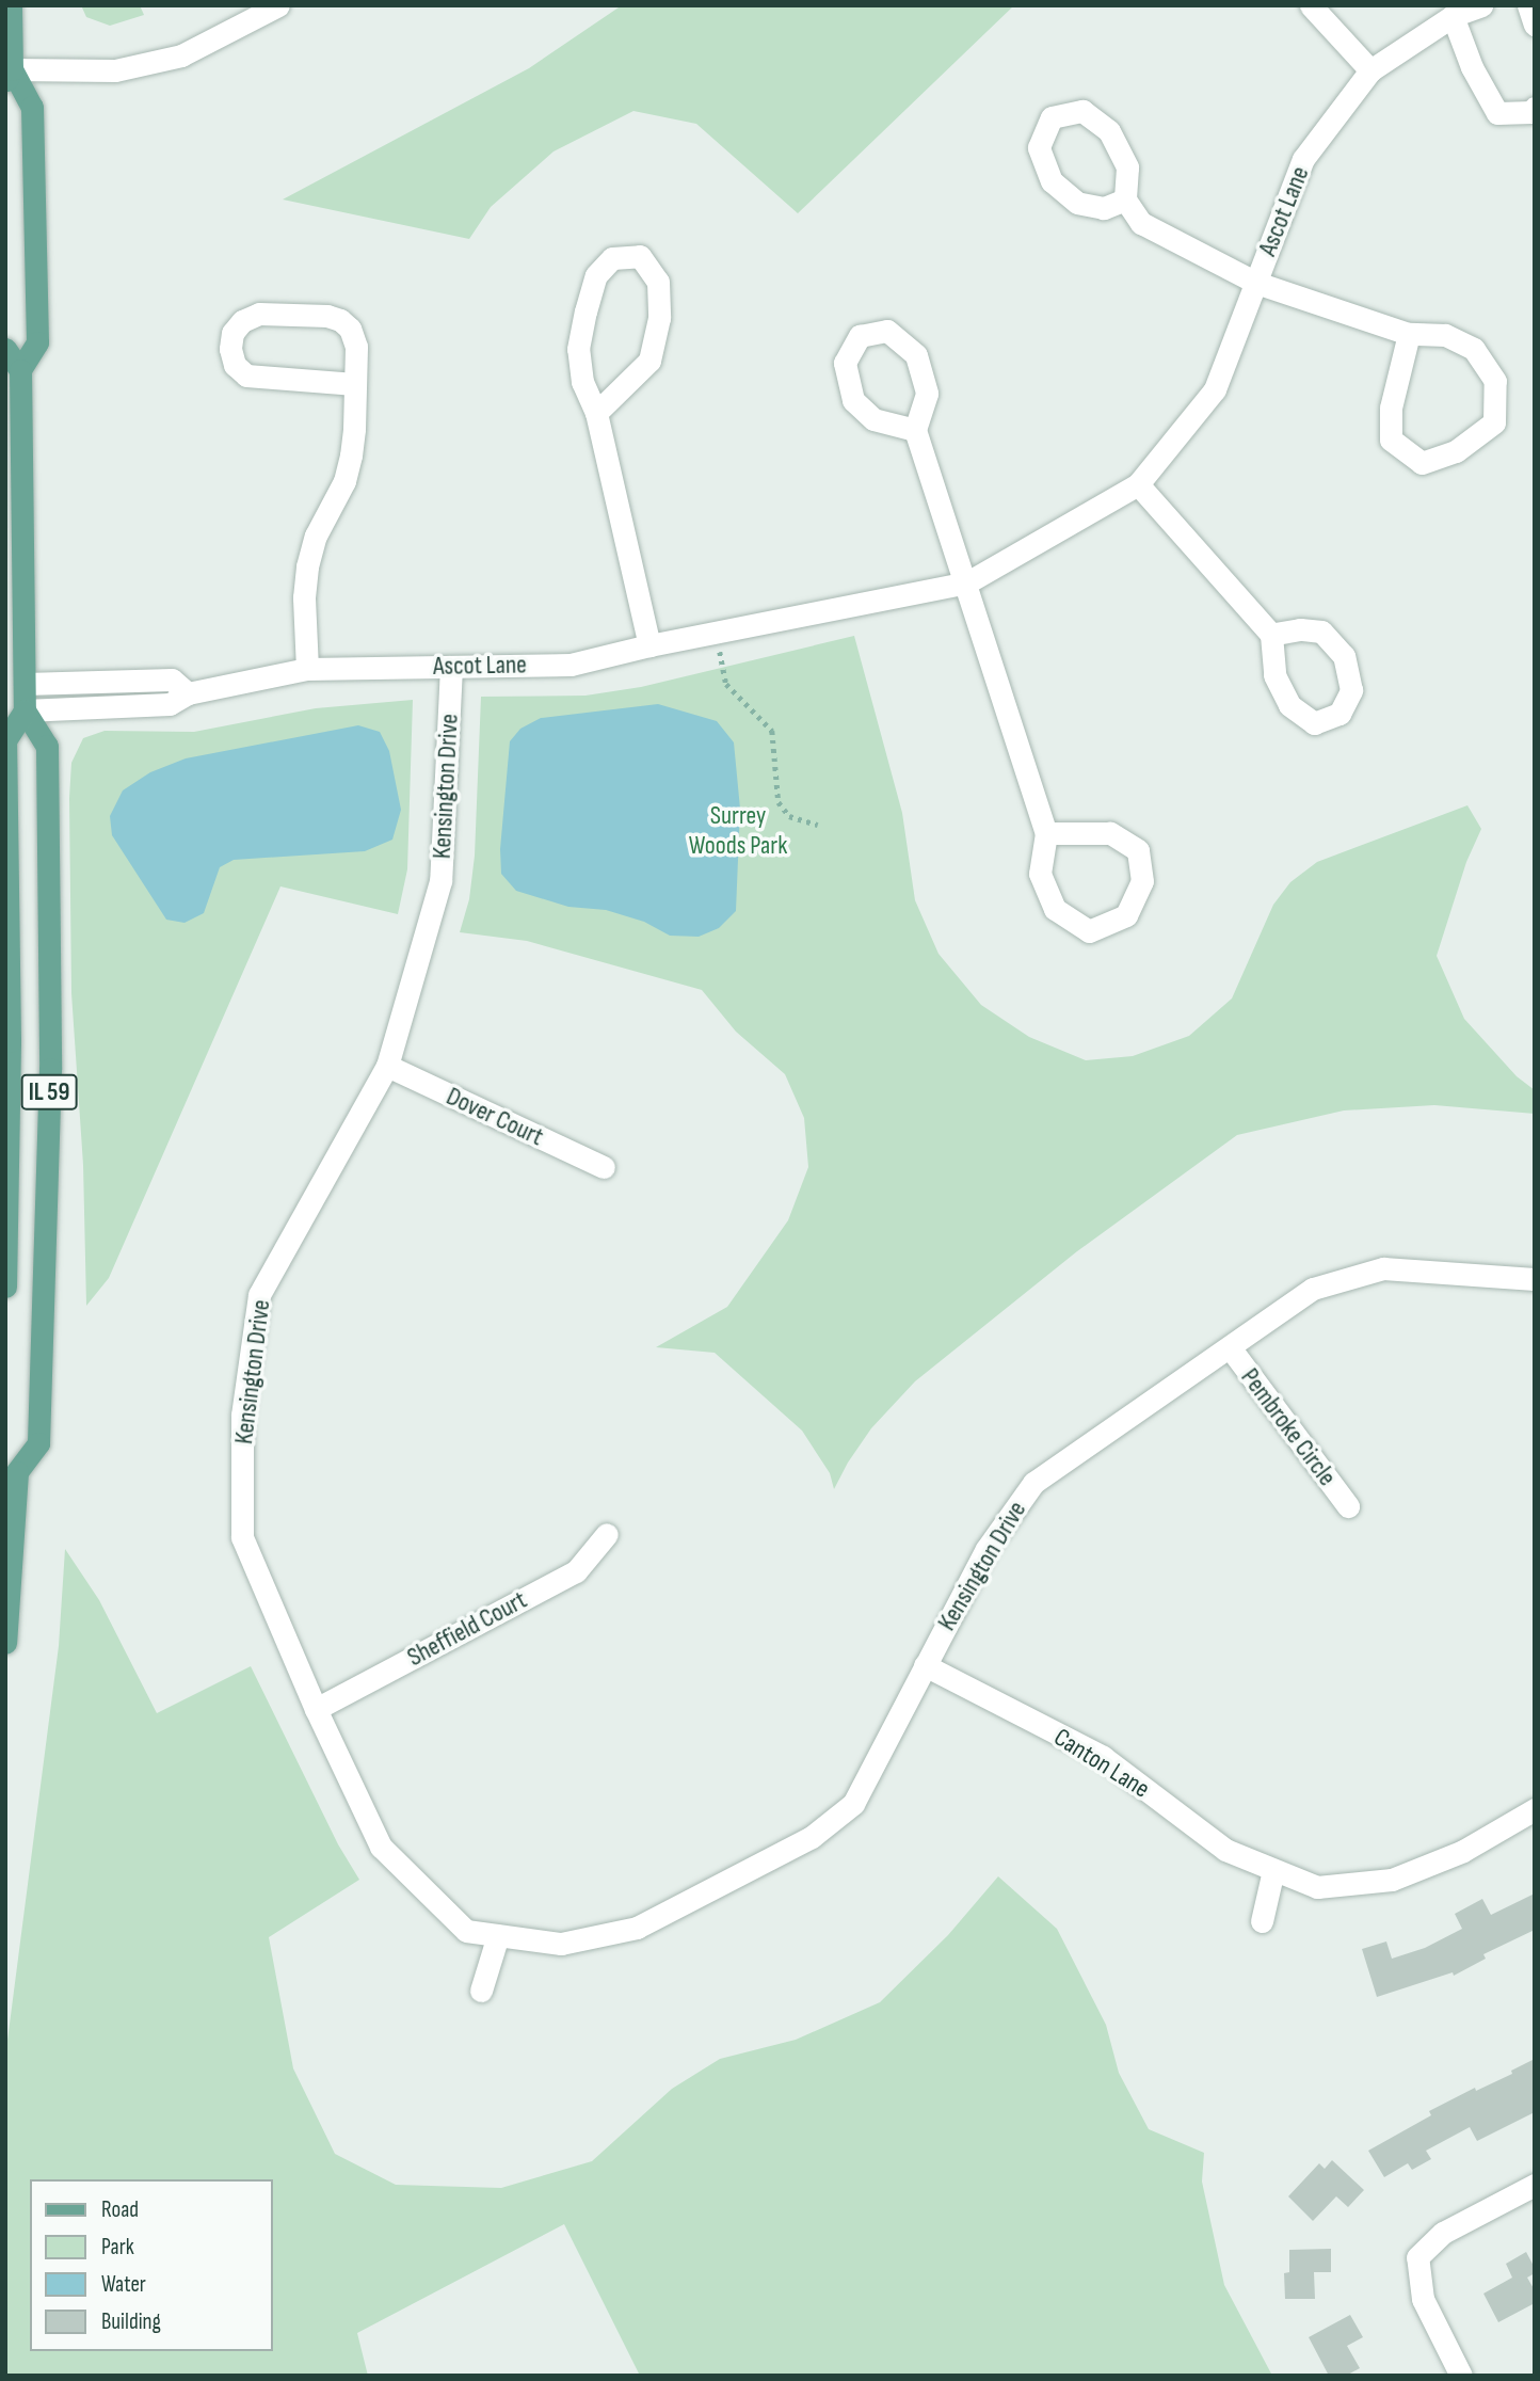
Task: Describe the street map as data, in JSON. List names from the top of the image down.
{
  "streets": {
    "main road": ["IL 59"],
    "street": [
      "Ascot Lane",
      "Kensington Drive",
      "Dover Court",
      "Pembroke Circle",
      "Sheffield Court",
      "Canton Lane"
    ]
  },
  "crossings": [
    ["Ascot Lane", "Kensington Drive"],
    ["Ascot Lane", "IL 59"],
    ["Kensington Drive", "Dover Court"],
    ["Kensington Drive", "Pembroke Circle"],
    ["Kensington Drive", "Sheffield Court"],
    ["Kensington Drive", "Canton Lane"]
  ],
  "parks": ["Surrey Woods Park"],
  "legend": [
    "Road",
    "Park",
    "Water",
    "Building"
  ]
}
